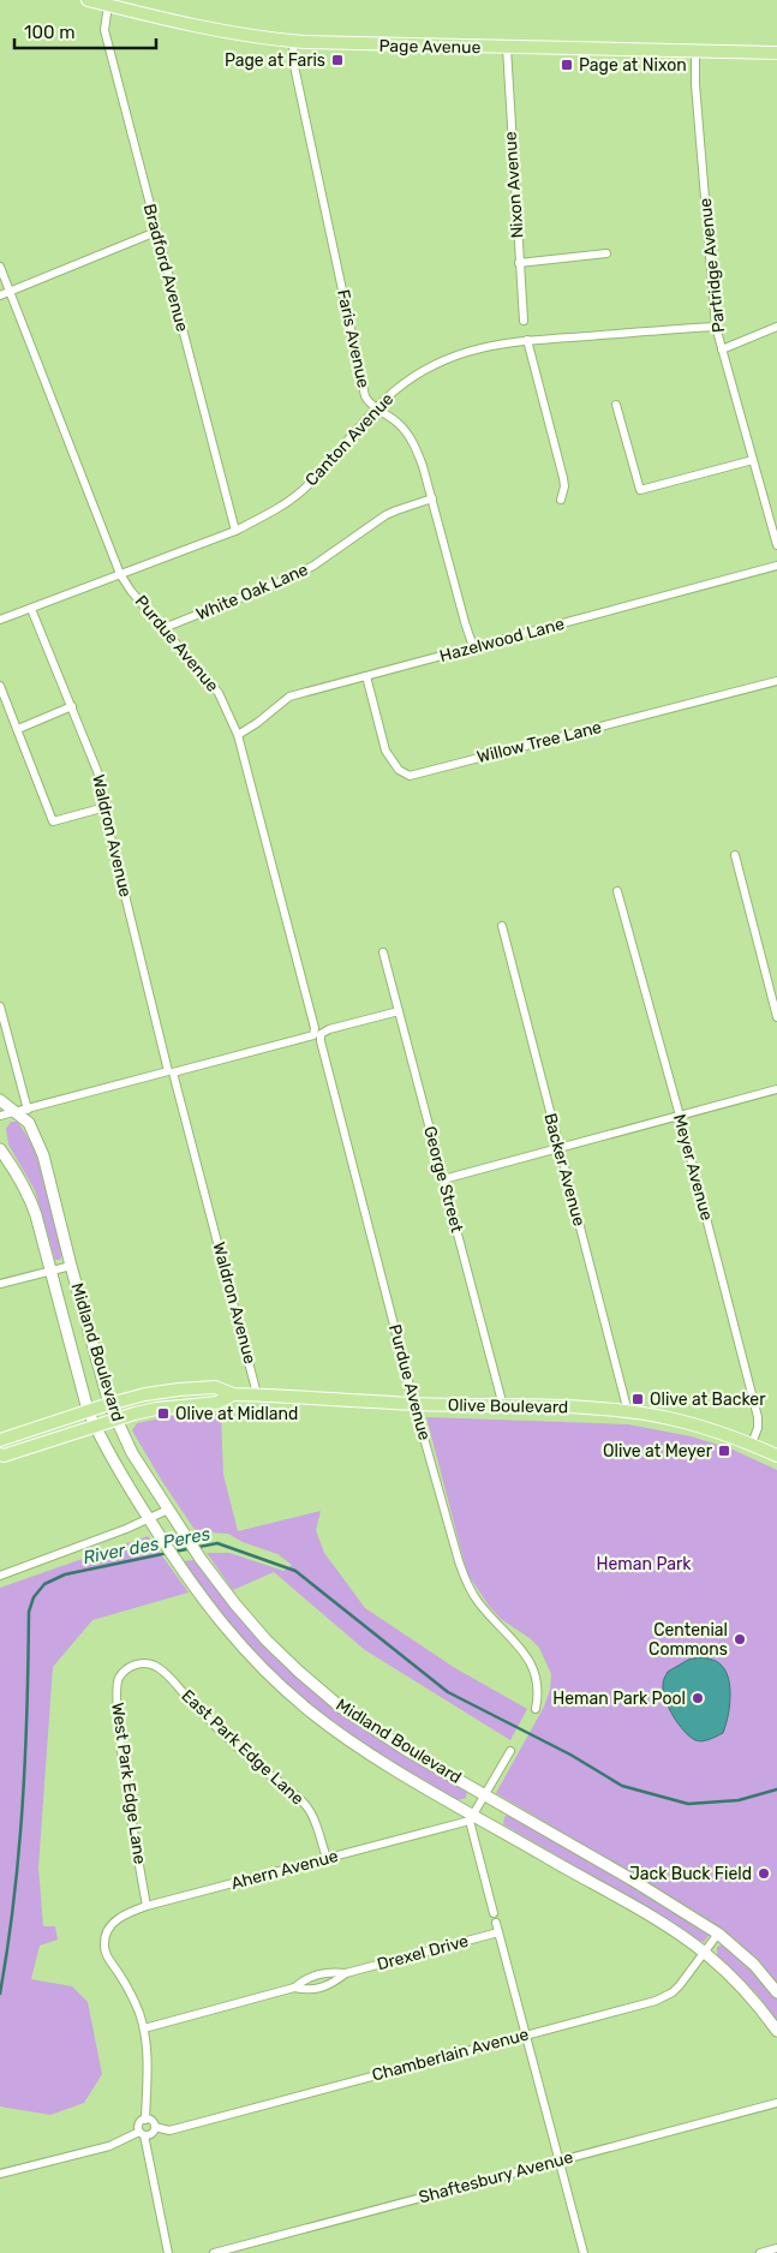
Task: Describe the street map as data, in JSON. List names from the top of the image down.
{
  "streets": {
    "main road": ["Page Avenue", "Midland Boulevard", "Olive Boulevard"],
    "street": [
      "Nixon Avenue",
      "Partridge Avenue",
      "Bradford Avenue",
      "Faris Avenue",
      "Canton Avenue",
      "White Oak Lane",
      "Hazelwood Lane",
      "Purdue Avenue",
      "Willow Tree Lane",
      "Waldron Avenue",
      "Meyer Avenue",
      "Backer Avenue",
      "George Street",
      "East Park Edge Lane",
      "West Park Edge Lane",
      "Ahern Avenue",
      "Drexel Drive",
      "Chamberlain Avenue",
      "Shaftesbury Avenue"
    ]
  },
  "crossings": [
    ["Page Avenue", "Nixon Avenue"],
    ["Page Avenue", "Partridge Avenue"],
    ["Page Avenue", "Bradford Avenue"],
    ["Page Avenue", "Faris Avenue"],
    ["Partridge Avenue", "Canton Avenue"],
    ["Bradford Avenue", "Canton Avenue"],
    ["Faris Avenue", "Canton Avenue"],
    ["Faris Avenue", "White Oak Lane"],
    ["Faris Avenue", "Hazelwood Lane"],
    ["Canton Avenue", "Purdue Avenue"],
    ["Canton Avenue", "Waldron Avenue"],
    ["White Oak Lane", "Purdue Avenue"],
    ["Hazelwood Lane", "Purdue Avenue"],
    ["Hazelwood Lane", "Willow Tree Lane"],
    ["Purdue Avenue", "Olive Boulevard"],
    ["Waldron Avenue", "Olive Boulevard"],
    ["Meyer Avenue", "Olive Boulevard"],
    ["Backer Avenue", "Olive Boulevard"],
    ["George Street", "Olive Boulevard"],
    ["Midland Boulevard", "Olive Boulevard"],
    ["Midland Boulevard", "Ahern Avenue"],
    ["Midland Boulevard", "Chamberlain Avenue"],
    ["East Park Edge Lane", "West Park Edge Lane"],
    ["East Park Edge Lane", "Ahern Avenue"],
    ["West Park Edge Lane", "Ahern Avenue"],
    ["Ahern Avenue", "Drexel Drive"],
    ["Drexel Drive", "Chamberlain Avenue"]
  ],
  "water": ["River des Peres"],
  "parks": ["Heman Park"],
  "places": {
    "transit": [
      "Page at Faris",
      "Page at Nixon",
      "Olive at Backer",
      "Olive at Midland",
      "Olive at Meyer"
    ],
    "other": ["Centenial Commons", "Heman Park Pool", "Jack Buck Field"]
  },
  "scale_bar": "100 m"
}
